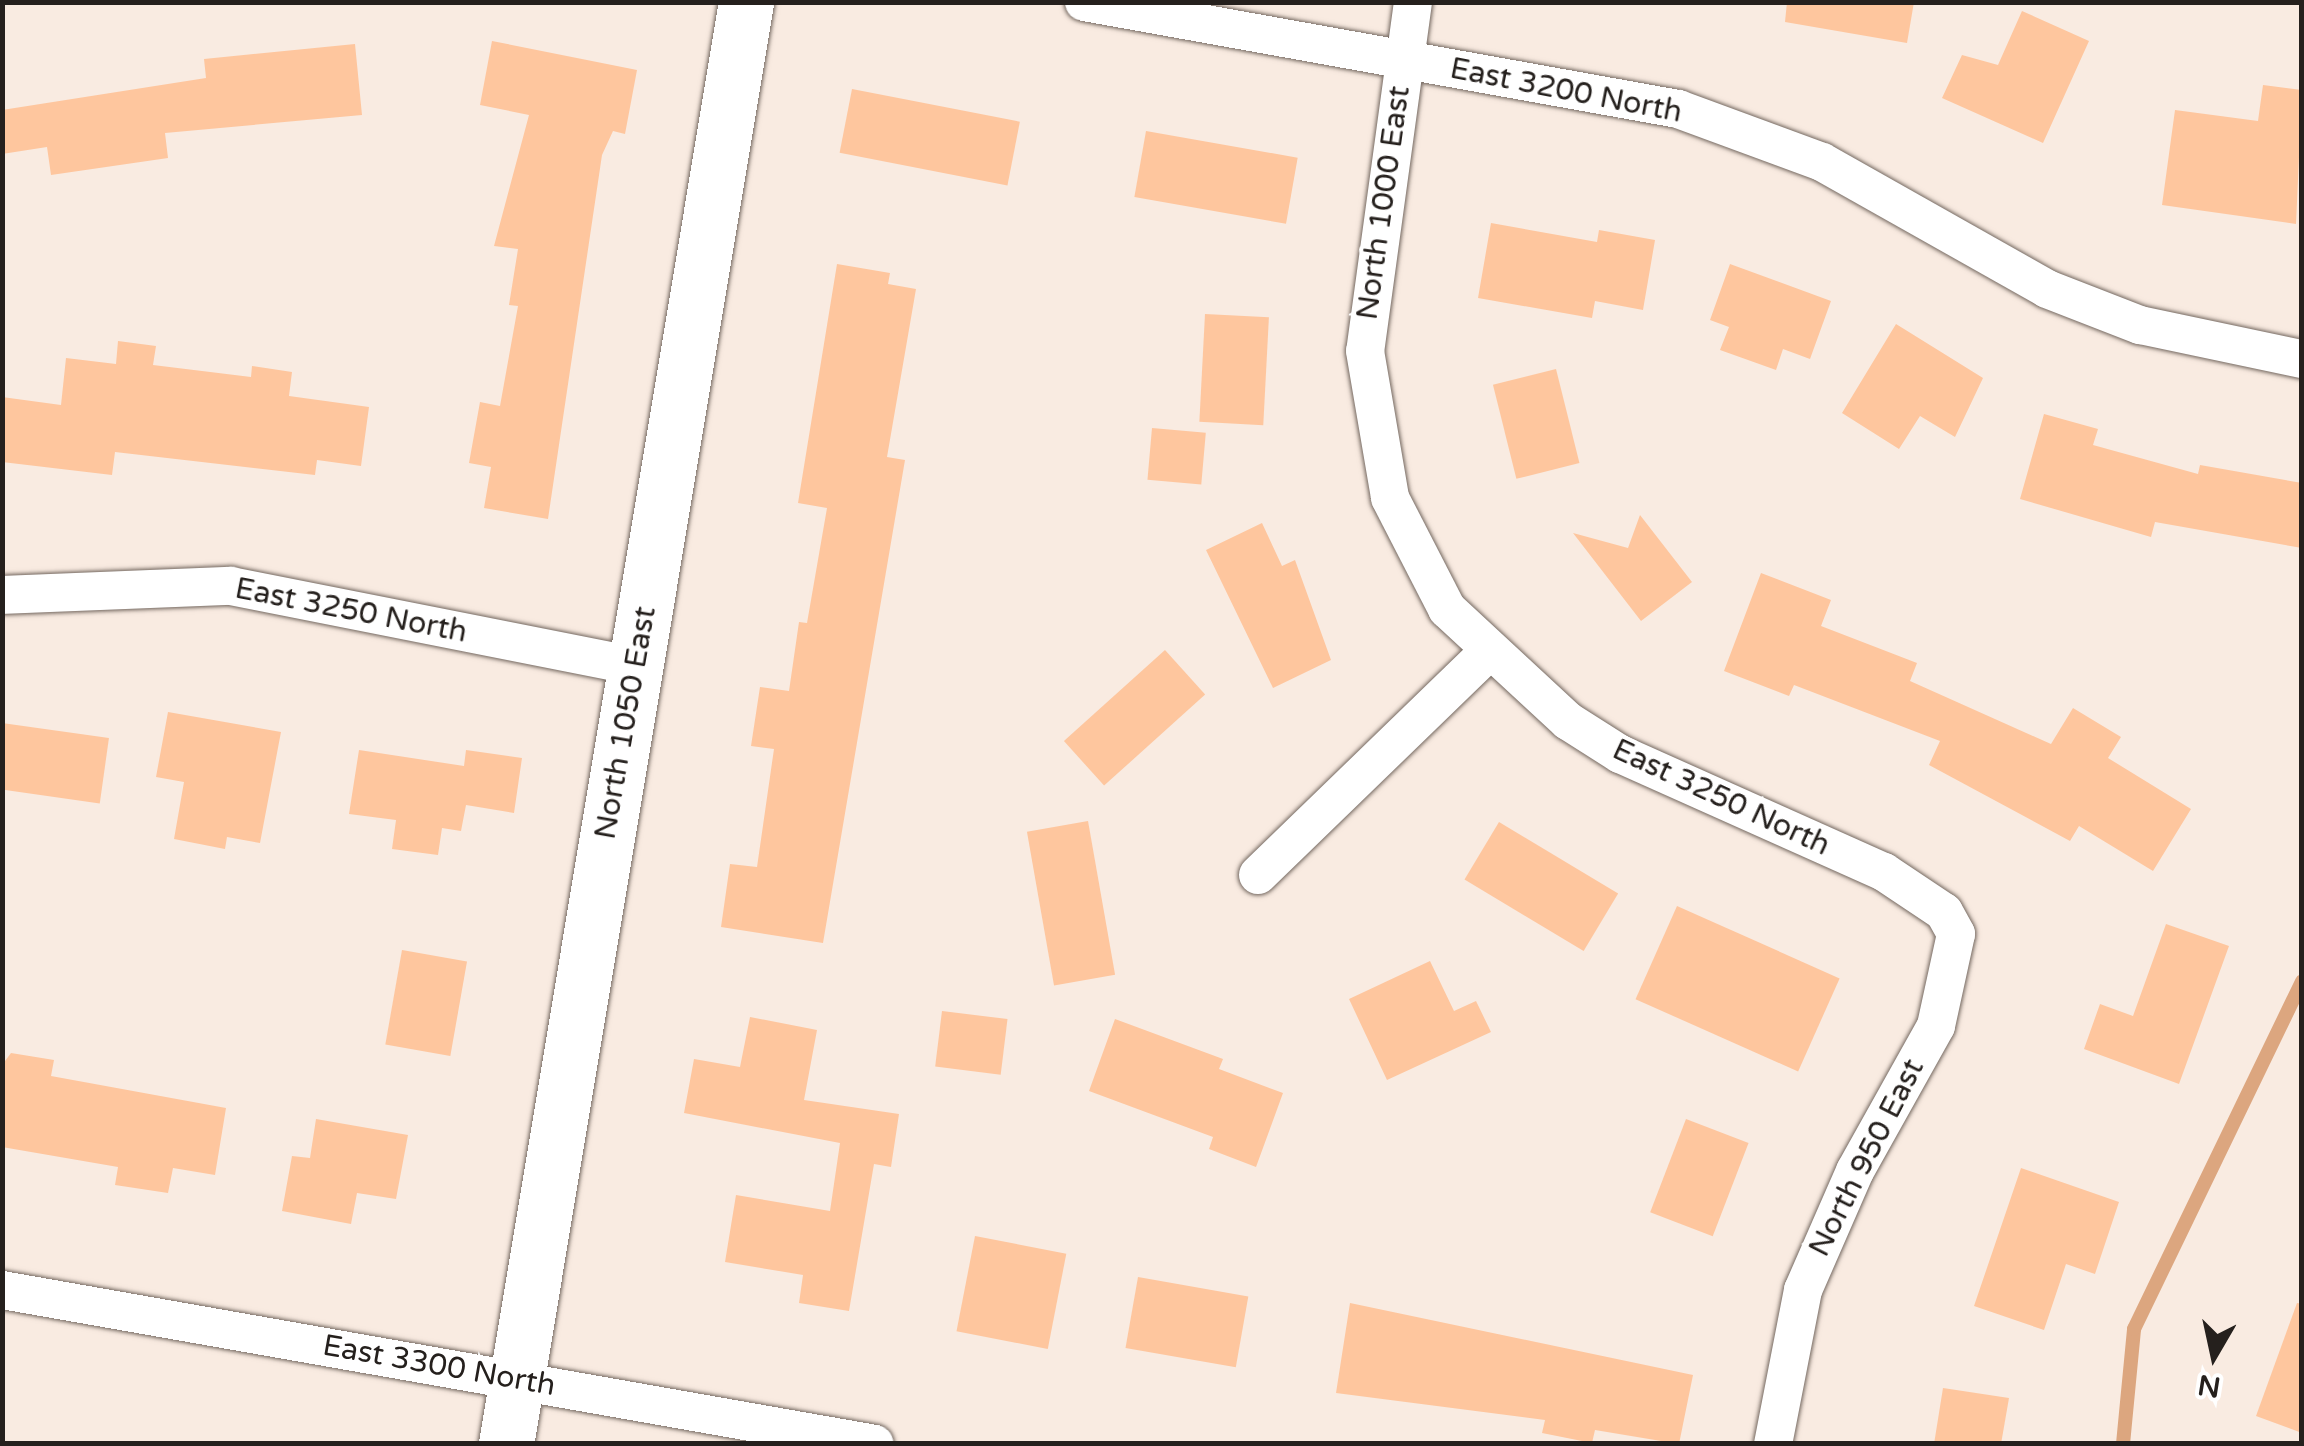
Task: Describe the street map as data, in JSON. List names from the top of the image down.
{
  "streets": {
    "street": [
      "East 3200 North",
      "North 1000 East",
      "East 3250 North",
      "North 1050 East",
      "North 950 East",
      "East 3300 North"
    ]
  },
  "crossings": [
    ["East 3200 North", "North 1000 East"],
    ["North 1000 East", "East 3250 North"],
    ["East 3250 North", "North 1050 East"],
    ["East 3250 North", "North 950 East"],
    ["North 1050 East", "East 3300 North"]
  ],
  "north": "bottom"
}
